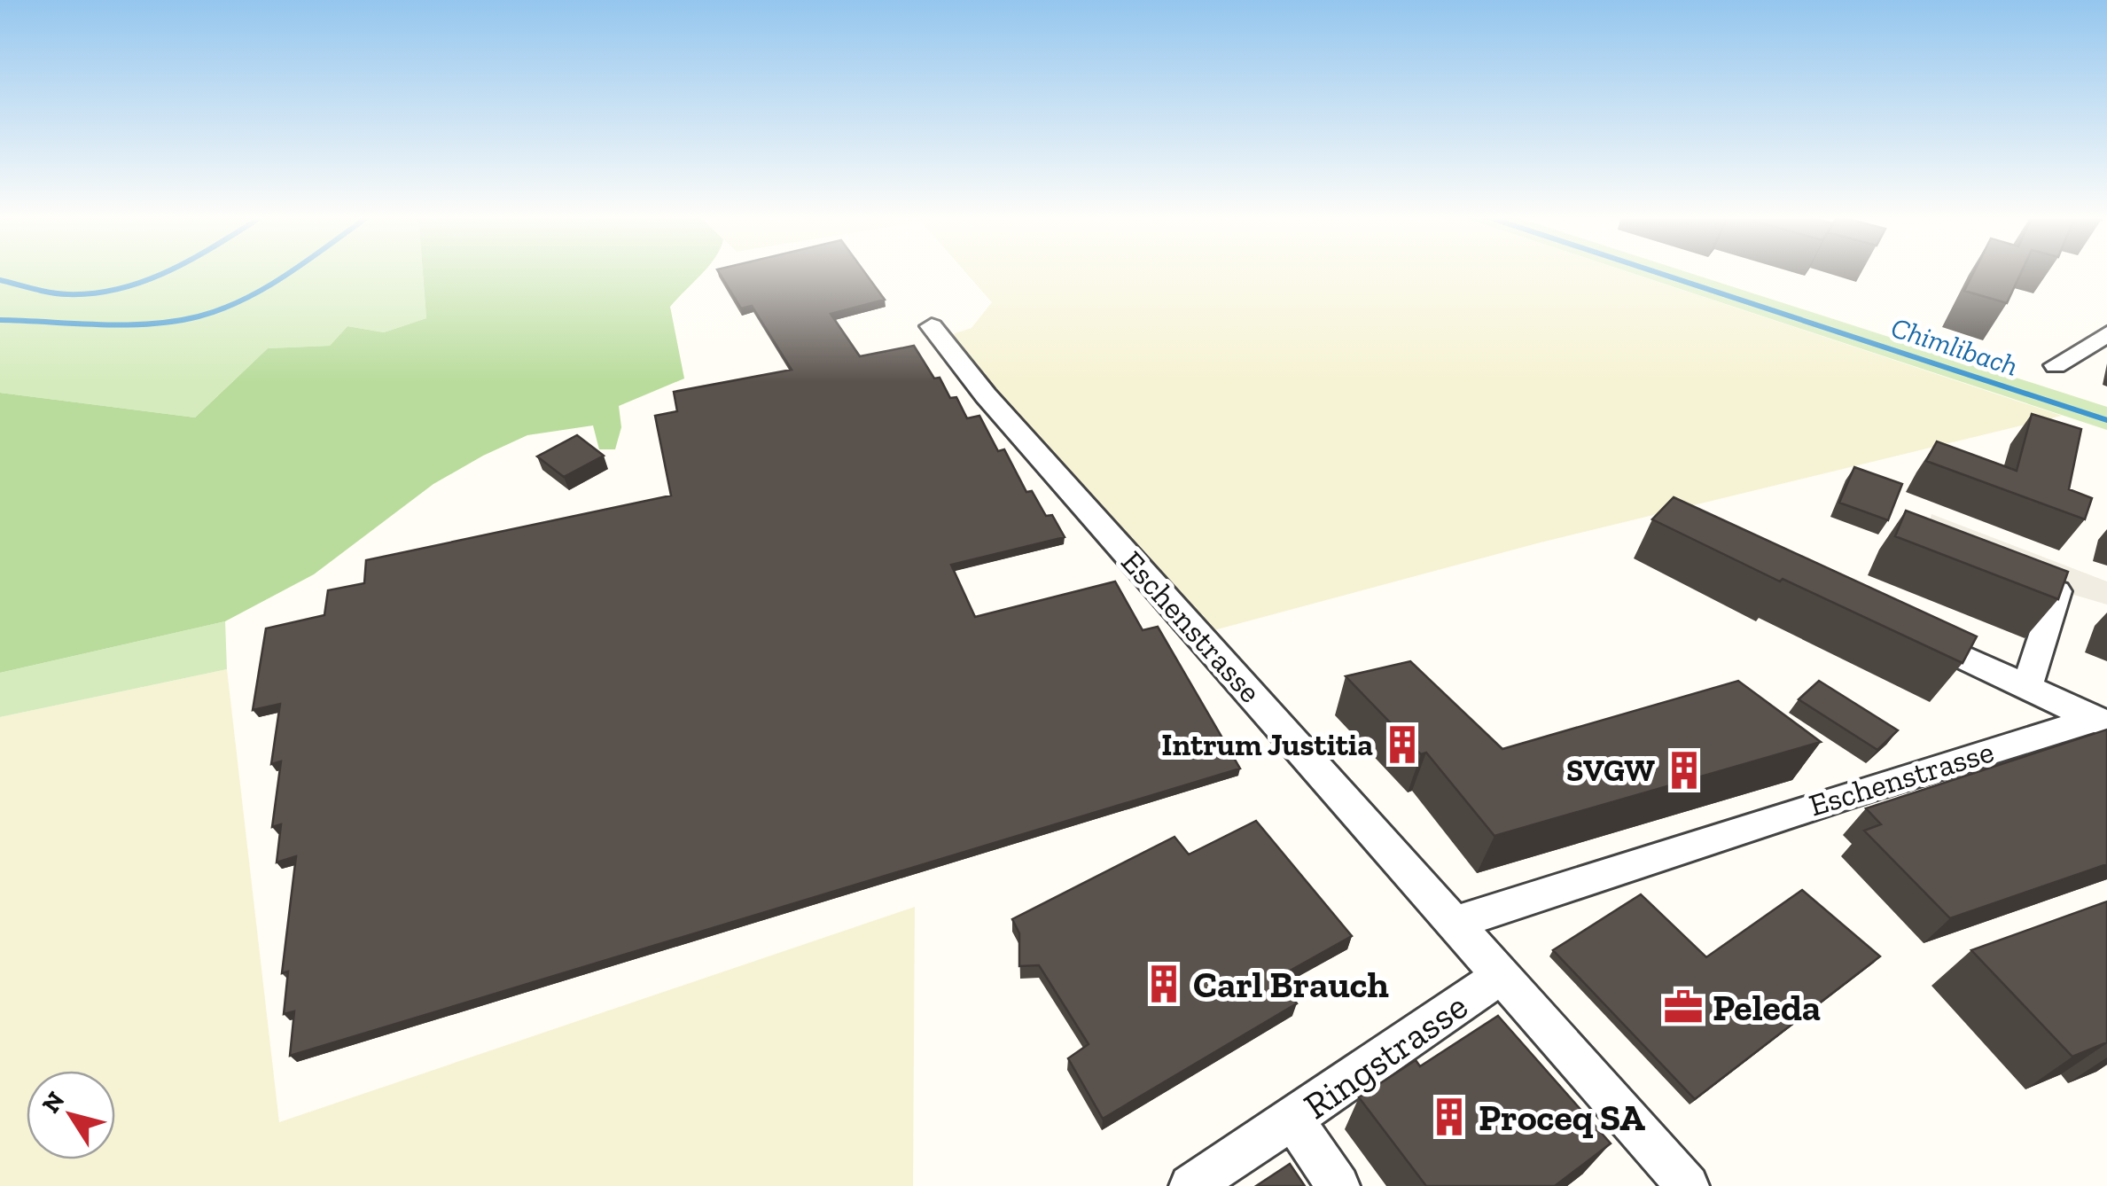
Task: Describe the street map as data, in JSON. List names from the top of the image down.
{
  "streets": {
    "street": ["Eschenstrasse", "Ringstrasse"]
  },
  "crossings": [
    ["Eschenstrasse", "Ringstrasse"]
  ],
  "water": ["Chimlibach"],
  "places": {
    "building": [
      "Intrum Justitia",
      "SVGW",
      "Carl Brauch",
      "Proceq SA"
    ],
    "office": ["Peleda"]
  },
  "north": "top left"
}
